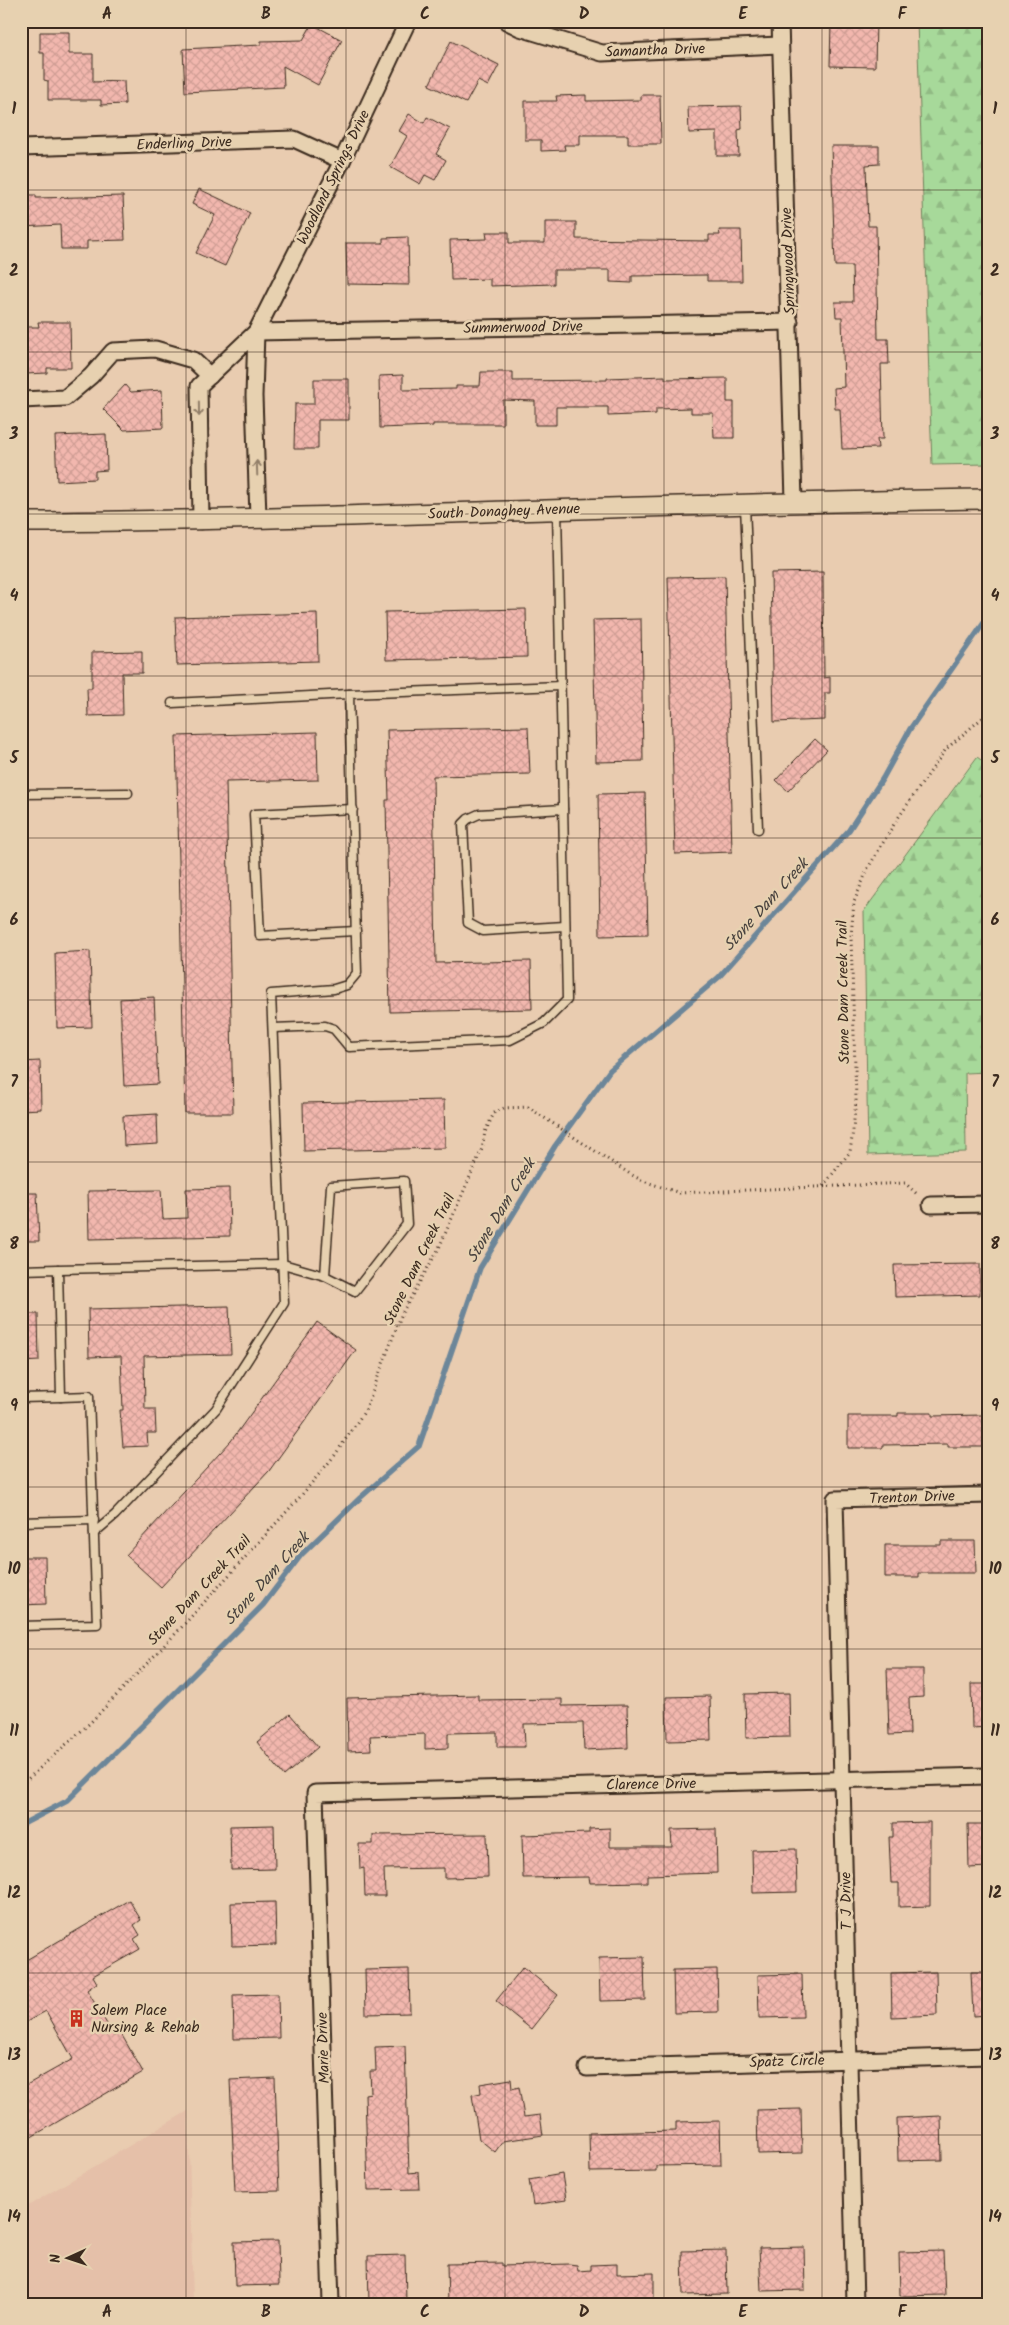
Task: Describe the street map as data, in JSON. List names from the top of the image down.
{
  "streets": {
    "street": [
      "Samantha Drive",
      "Enderling Drive",
      "Woodland Springs Drive",
      "Springwood Drive",
      "Summerwood Drive",
      "South Donaghey Avenue",
      "Trenton Drive",
      "Clarence Drive",
      "T J Drive",
      "Marie Drive",
      "Spatz Circle"
    ],
    "path": ["Stone Dam Creek Trail"]
  },
  "crossings": [
    ["Samantha Drive", "Springwood Drive"],
    ["Enderling Drive", "Woodland Springs Drive"],
    ["Woodland Springs Drive", "Summerwood Drive"],
    ["Woodland Springs Drive", "South Donaghey Avenue"],
    ["Springwood Drive", "Summerwood Drive"],
    ["Springwood Drive", "South Donaghey Avenue"],
    ["Trenton Drive", "T J Drive"],
    ["Clarence Drive", "T J Drive"],
    ["Clarence Drive", "Marie Drive"],
    ["T J Drive", "Spatz Circle"]
  ],
  "water": ["Stone Dam Creek"],
  "places": {
    "building": ["Salem Place Nursing & Rehab"]
  },
  "north": "left",
  "grid": {
    "columns": [
      "A",
      "B",
      "C",
      "D",
      "E",
      "F"
    ],
    "rows": [
      "1",
      "2",
      "3",
      "4",
      "5",
      "6",
      "7",
      "8",
      "9",
      "10",
      "11",
      "12",
      "13",
      "14"
    ]
  }
}
